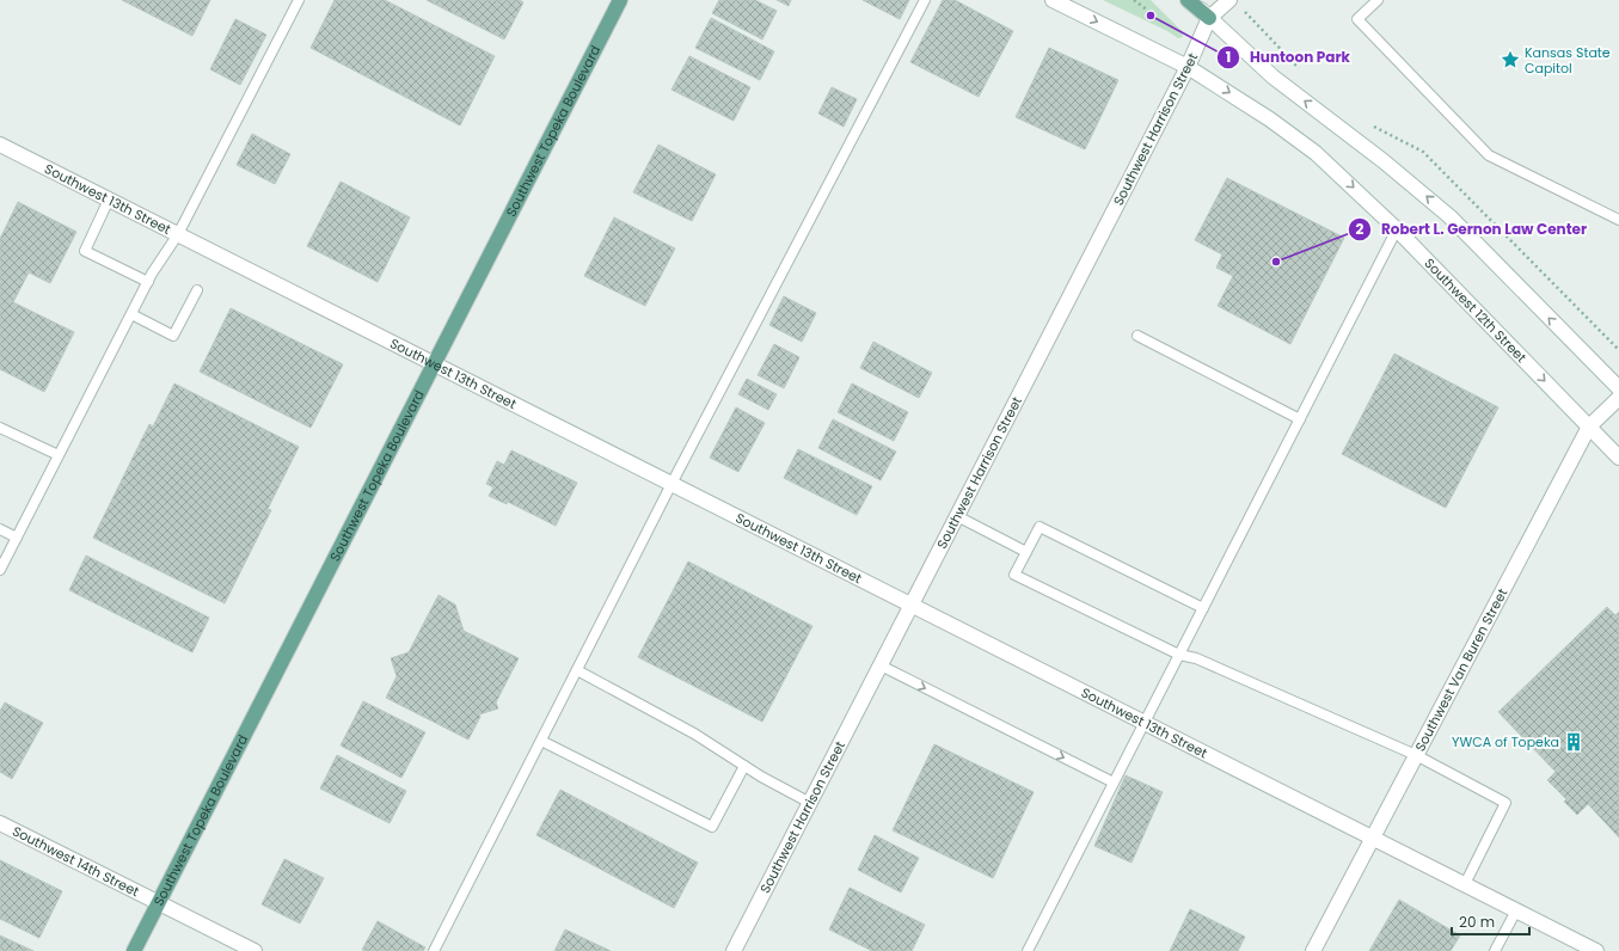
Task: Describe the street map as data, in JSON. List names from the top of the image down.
{
  "streets": {
    "main road": ["Southwest Topeka Boulevard"],
    "street": [
      "Southwest Harrison Street",
      "Southwest 13th Street",
      "Southwest 12th Street",
      "Southwest Van Buren Street",
      "Southwest 14th Street"
    ]
  },
  "crossings": [
    ["Southwest Harrison Street", "Southwest 13th Street"],
    ["Southwest Harrison Street", "Southwest 12th Street"],
    ["Southwest Topeka Boulevard", "Southwest 13th Street"],
    ["Southwest Topeka Boulevard", "Southwest 14th Street"],
    ["Southwest 13th Street", "Southwest Van Buren Street"],
    ["Southwest 12th Street", "Southwest Van Buren Street"]
  ],
  "places": {
    "other": ["Huntoon Park", "Robert L. Gernon Law Center"],
    "place": ["Kansas State Capitol"],
    "building": ["YWCA of Topeka"]
  },
  "scale_bar": "20 m"
}
